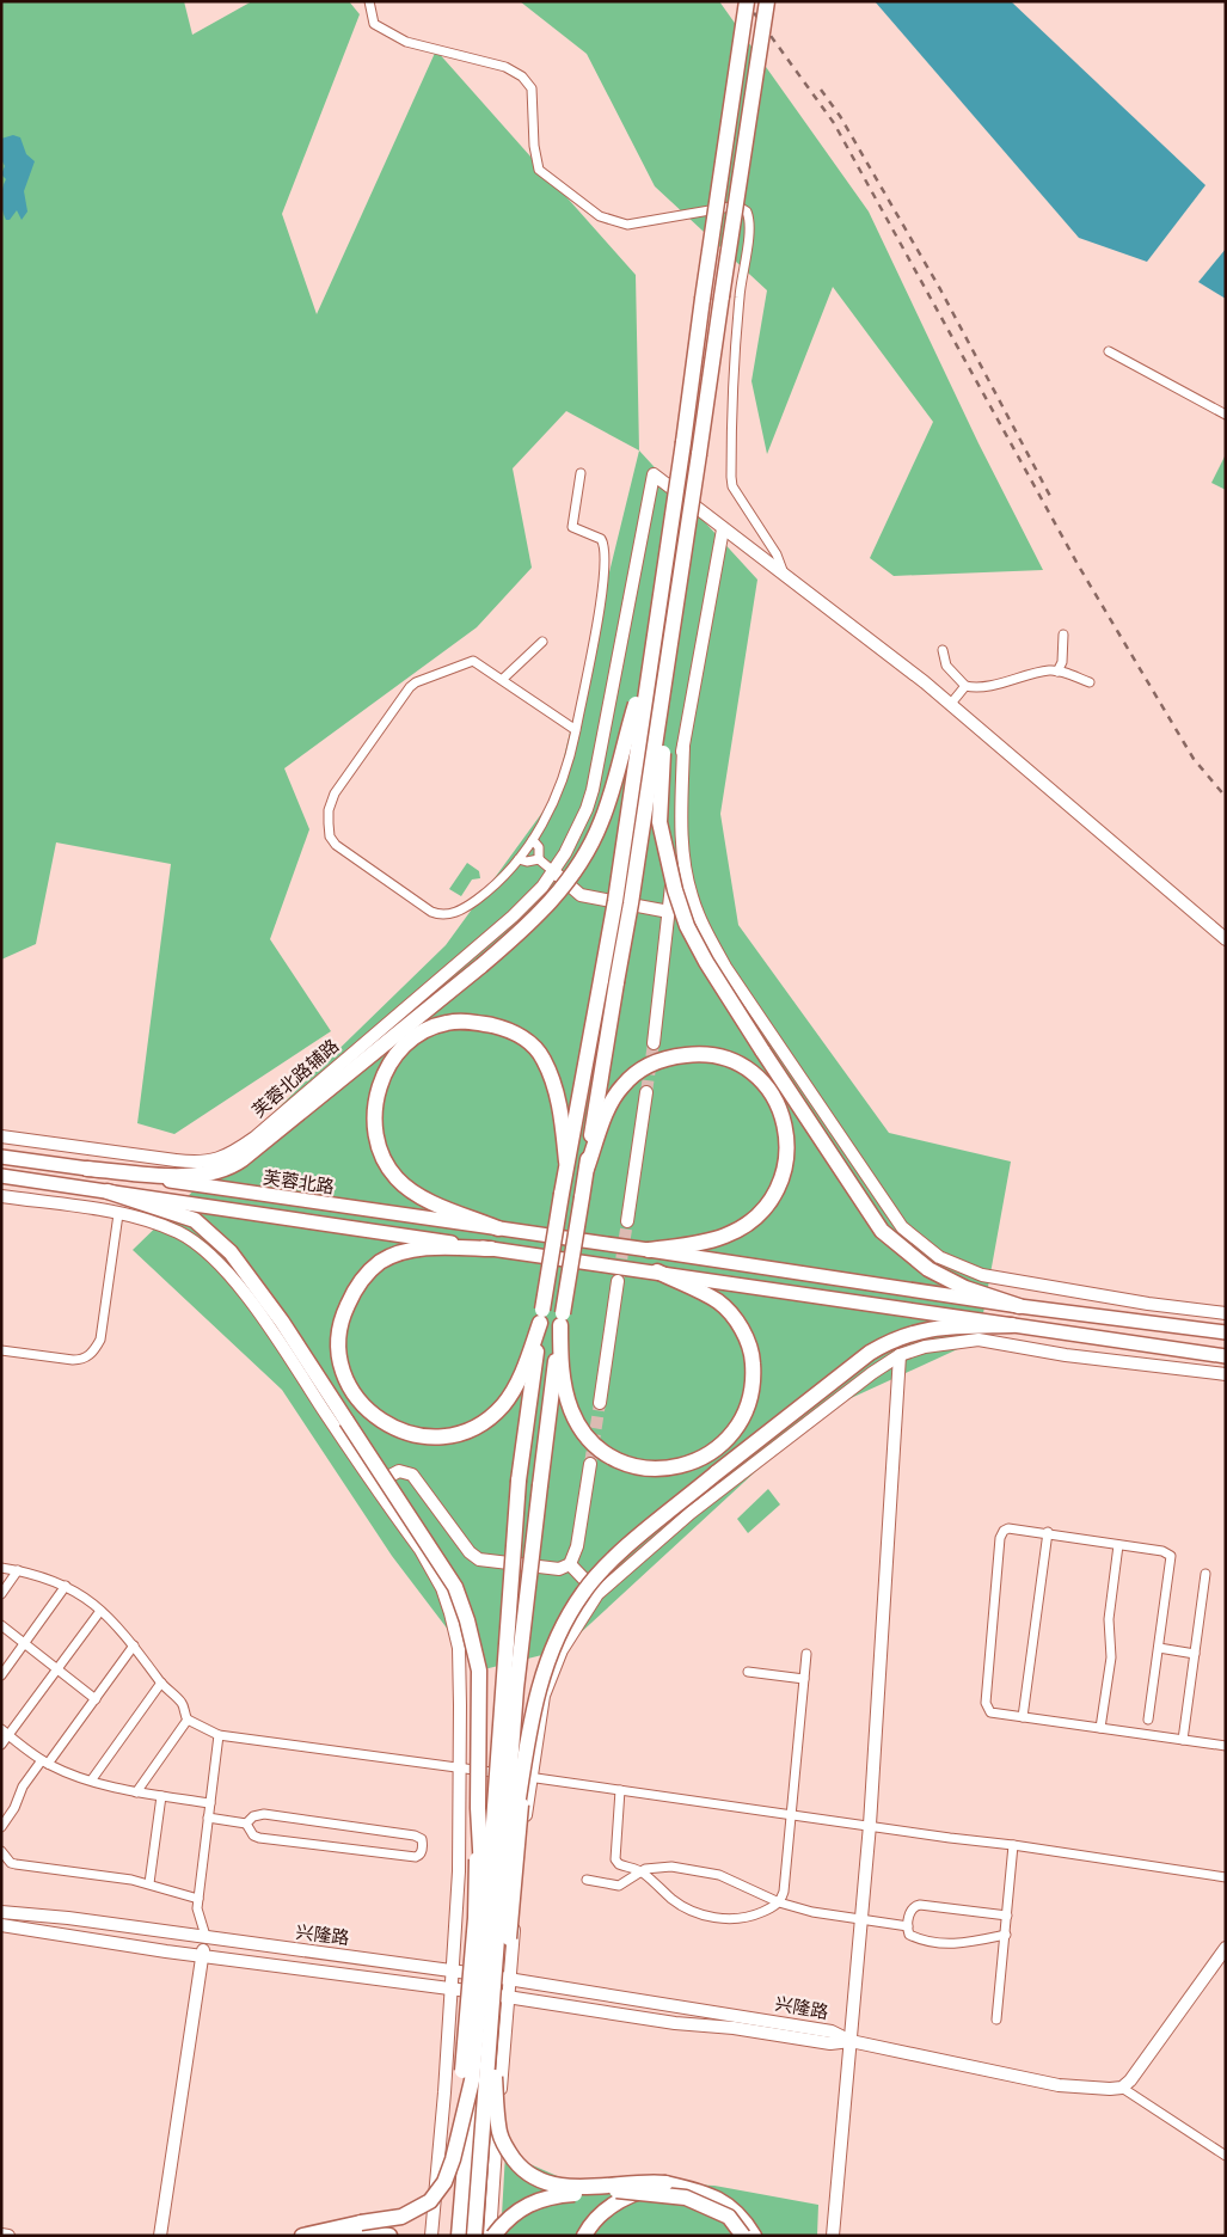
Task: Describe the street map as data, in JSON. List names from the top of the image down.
{
  "streets": {
    "main road": ["芙蓉北路"],
    "street": ["芙蓉北路辅路", "兴隆路"]
  }
}
